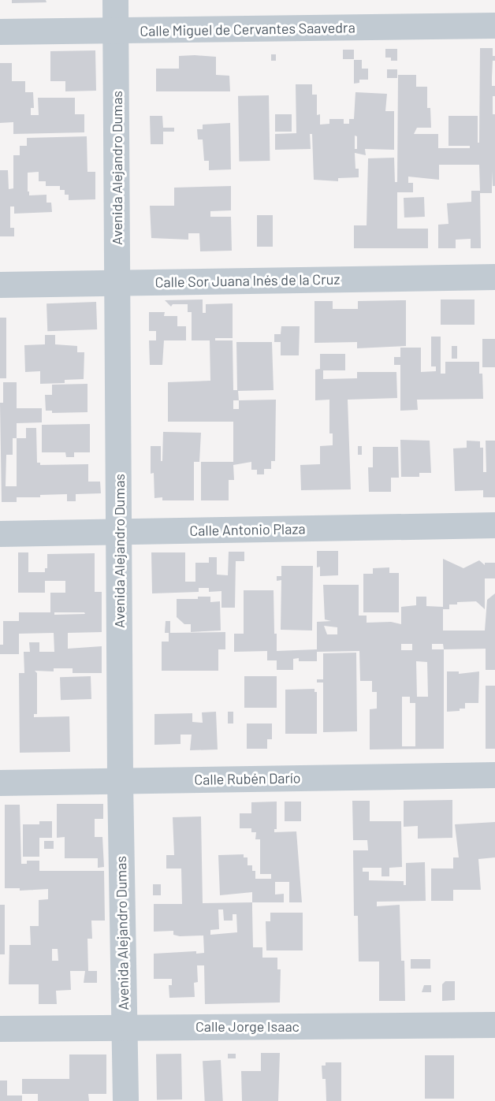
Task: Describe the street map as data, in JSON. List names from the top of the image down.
{
  "streets": {
    "street": [
      "Calle Miguel de Cervantes Saavedra",
      "Avenida Alejandro Dumas",
      "Calle Sor Juana Inés de la Cruz",
      "Calle Antonio Plaza",
      "Calle Rubén Darío",
      "Calle Jorge Isaac"
    ]
  },
  "crossings": [
    ["Calle Miguel de Cervantes Saavedra", "Avenida Alejandro Dumas"],
    ["Avenida Alejandro Dumas", "Calle Sor Juana Inés de la Cruz"],
    ["Avenida Alejandro Dumas", "Calle Antonio Plaza"],
    ["Avenida Alejandro Dumas", "Calle Rubén Darío"],
    ["Avenida Alejandro Dumas", "Calle Jorge Isaac"]
  ]
}
